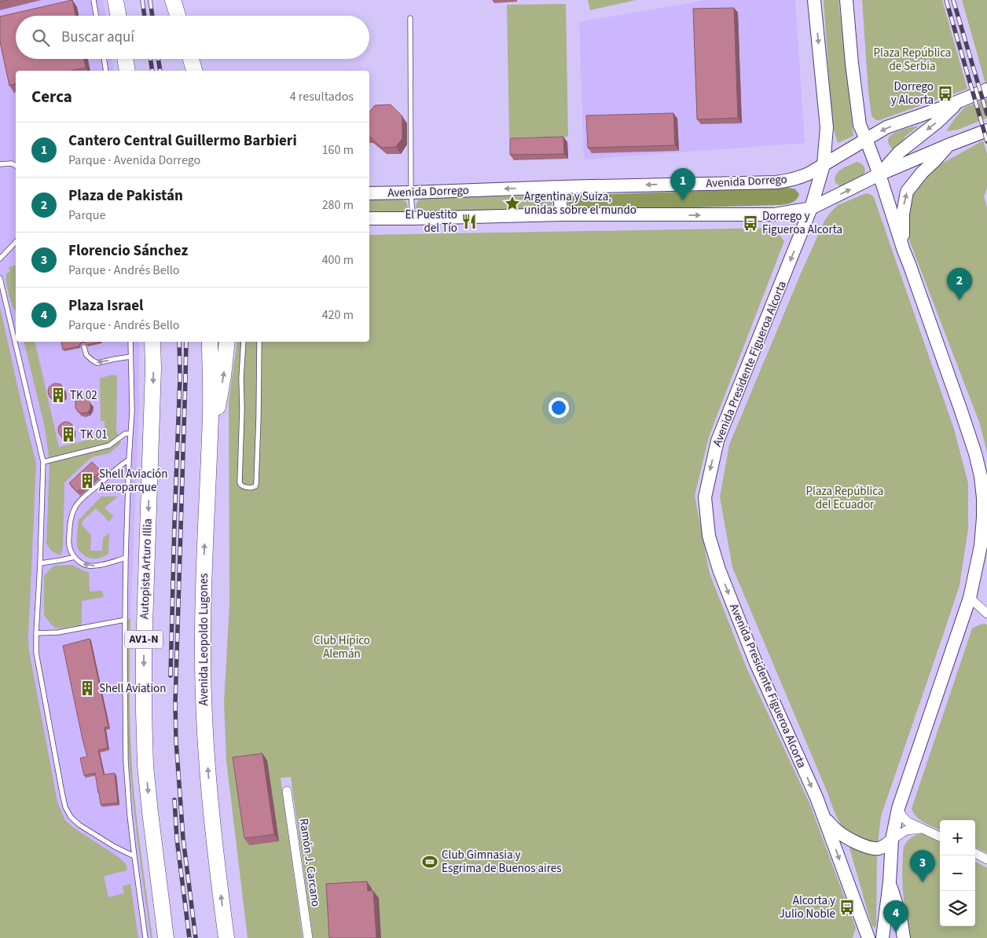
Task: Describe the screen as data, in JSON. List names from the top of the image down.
{
  "streets": {
    "highway": ["Autopista Arturo Illia", "AV1-N", "Avenida Leopoldo Lugones"],
    "main road": ["Avenida Dorrego", "Avenida Presidente Figueroa Alcorta"],
    "street": ["Ramón J. Carcano"]
  },
  "crossings": [
    ["Avenida Dorrego", "Avenida Presidente Figueroa Alcorta"]
  ],
  "one_way": ["Autopista Arturo Illia", "Avenida Leopoldo Lugones"],
  "parks": ["Plaza República de Serbia", "Plaza República del Ecuador", "Club Hípico Alemán"],
  "places": {
    "bus stop": ["Dorrego y Alcorta", "Dorrego y Figueroa Alcorta", "Alcorta y Julio Noble"],
    "place": ["Argentina y Suiza, unidas sobre el mundo"],
    "restaurant": ["El Puestito del Tío"],
    "building": [
      "TK 02",
      "TK 01",
      "Shell Aviación Aeroparque",
      "Shell Aviation"
    ],
    "sports": ["Club Gimnasia y Esgrima de Buenos aires"]
  },
  "page": {
    "search": "Buscar aquí",
    "heading": ["Cerca", "4 resultados"],
    "list": [
      {
        "mark": "1",
        "name": "Cantero Central Guillermo Barbieri",
        "note": "Parque · Avenida Dorrego",
        "value": "160 m"
      },
      {
        "mark": "2",
        "name": "Plaza de Pakistán",
        "note": "Parque",
        "value": "280 m"
      },
      {
        "mark": "3",
        "name": "Florencio Sánchez",
        "note": "Parque · Andrés Bello",
        "value": "400 m"
      },
      {
        "mark": "4",
        "name": "Plaza Israel",
        "note": "Parque · Andrés Bello",
        "value": "420 m"
      }
    ],
    "pins": [
      "1",
      "2",
      "3",
      "4"
    ],
    "map_buttons": ["+", "−"]
  }
}
